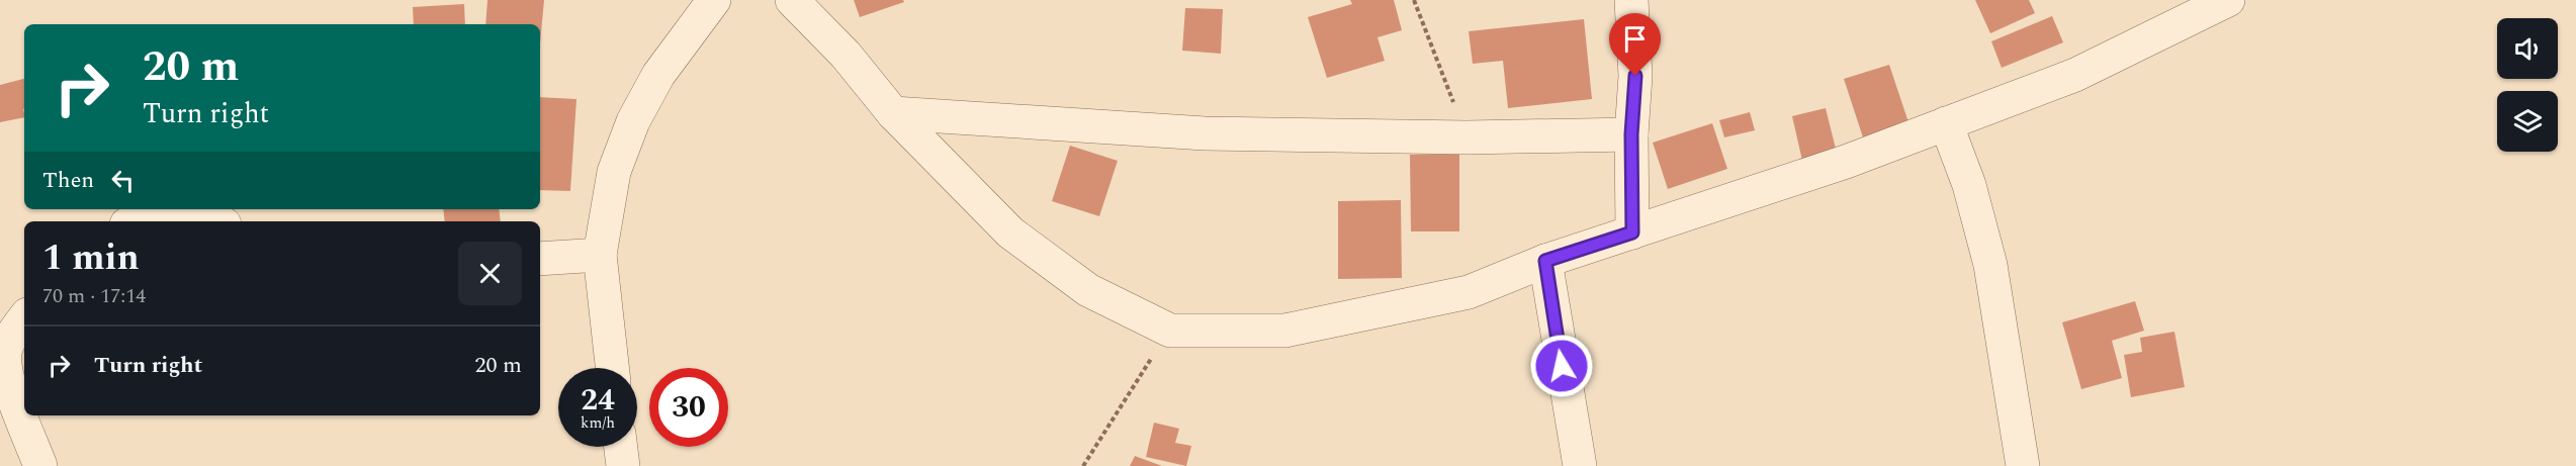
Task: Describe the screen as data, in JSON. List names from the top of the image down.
{
  "page": {
    "turn": ["20 m", "Turn right"],
    "then": "Then",
    "heading": ["1 min", "70 m · 17:14"],
    "list": [
      {
        "name": "Turn right",
        "value": "20 m"
      }
    ],
    "speed": "24 km/h",
    "limit": "30"
  }
}
